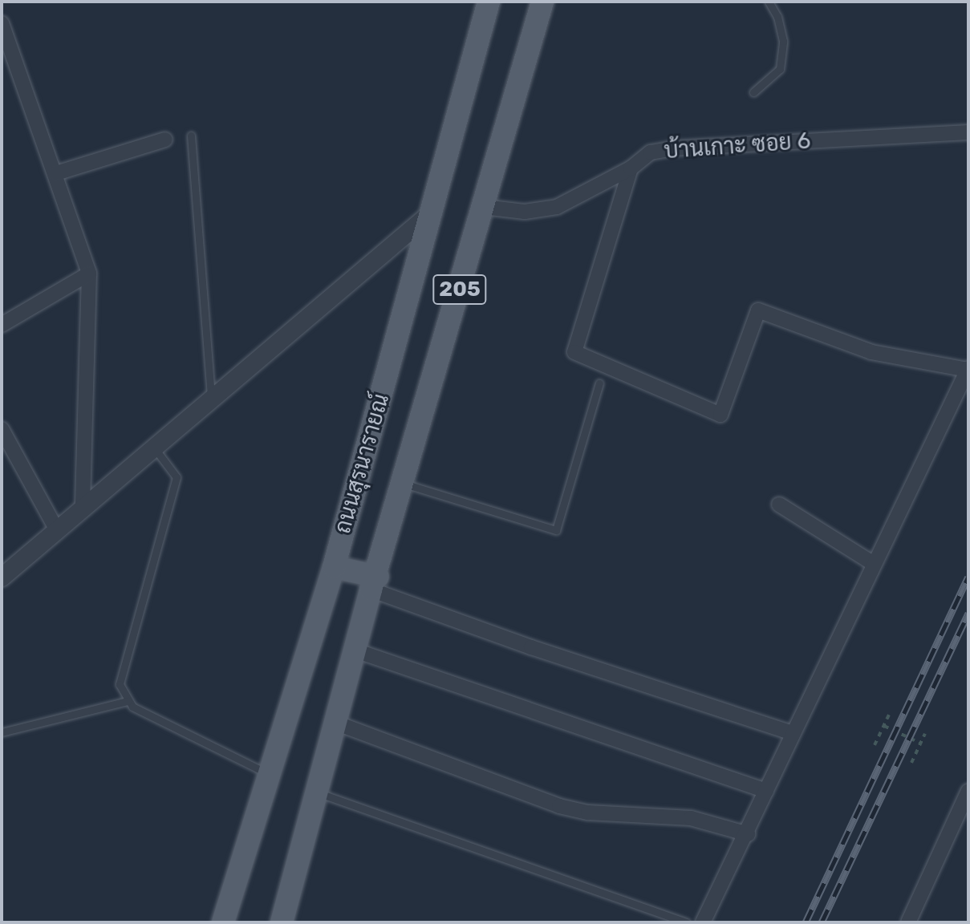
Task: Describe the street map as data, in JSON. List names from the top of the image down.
{
  "streets": {
    "main road": ["205", "ถนนสุรนารายณ์"],
    "street": ["บ้านเกาะ ซอย 6"]
  },
  "crossings": [
    ["บ้านเกาะ ซอย 6", "ถนนสุรนารายณ์"]
  ]
}
